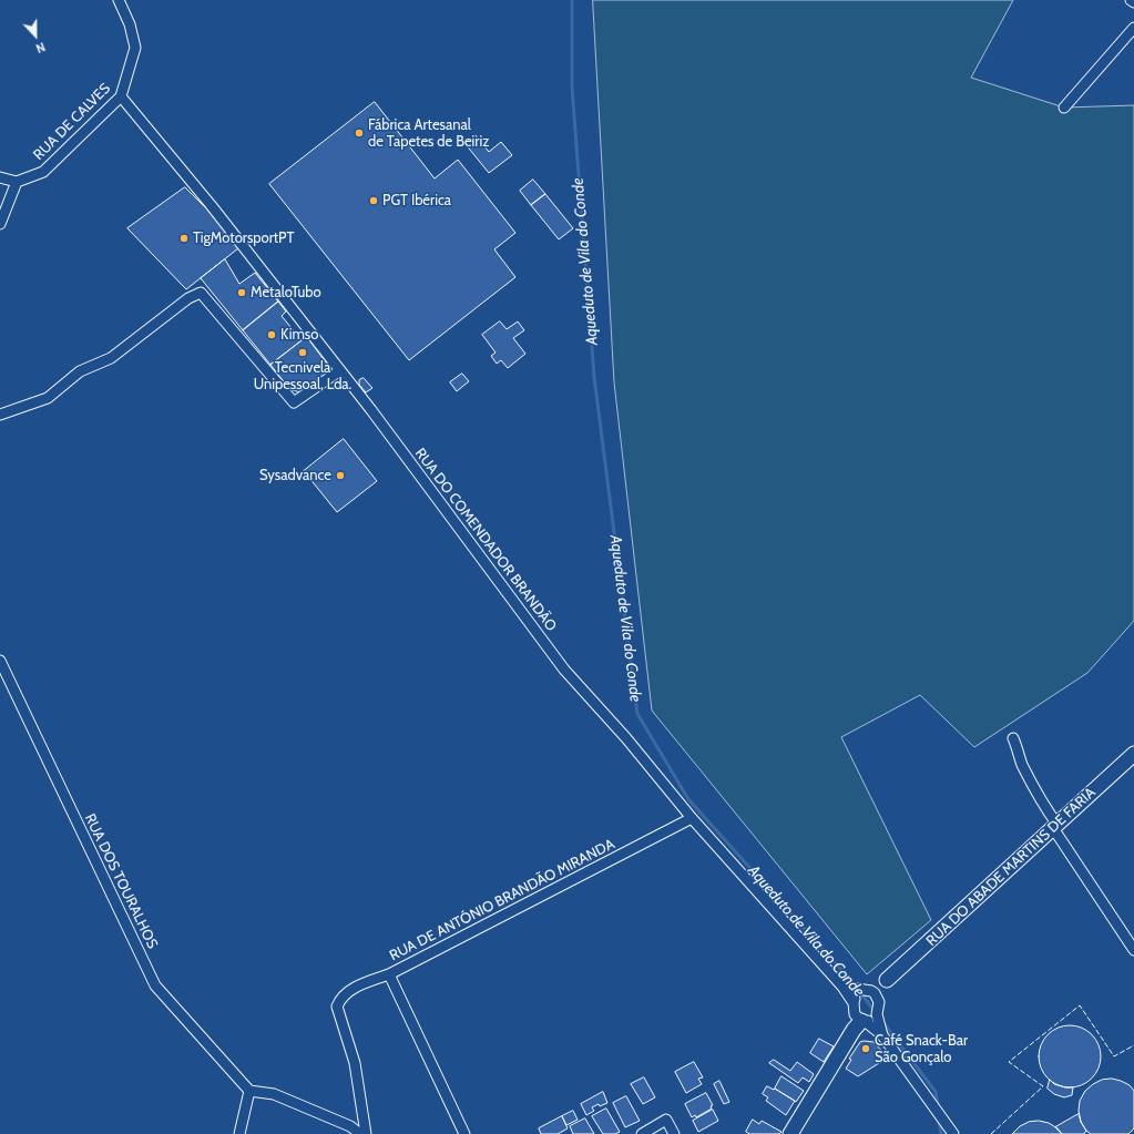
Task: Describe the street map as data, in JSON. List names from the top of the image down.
{
  "streets": {
    "street": [
      "RUA DE CALVES",
      "RUA DO COMENDADOR BRANDÃO",
      "RUA DO ABADE MARTINS DE FARIA",
      "RUA DOS TOURALHOS",
      "RUA DE ANTÓNIO BRANDÃO MIRANDA"
    ]
  },
  "crossings": [
    ["RUA DE CALVES", "RUA DO COMENDADOR BRANDÃO"],
    ["RUA DO COMENDADOR BRANDÃO", "RUA DE ANTÓNIO BRANDÃO MIRANDA"]
  ],
  "water": ["Aqueduto de Vila do Conde"],
  "places": [
    "Fábrica Artesanal de Tapetes de Beiriz",
    "PGT Ibérica",
    "TigMotorsportPT",
    "MetaloTubo",
    "Kimso",
    "Tecnivela Unipessoal, Lda.",
    "Sysadvance",
    "Café Snack-Bar São Gonçalo"
  ],
  "north": "bottom"
}
